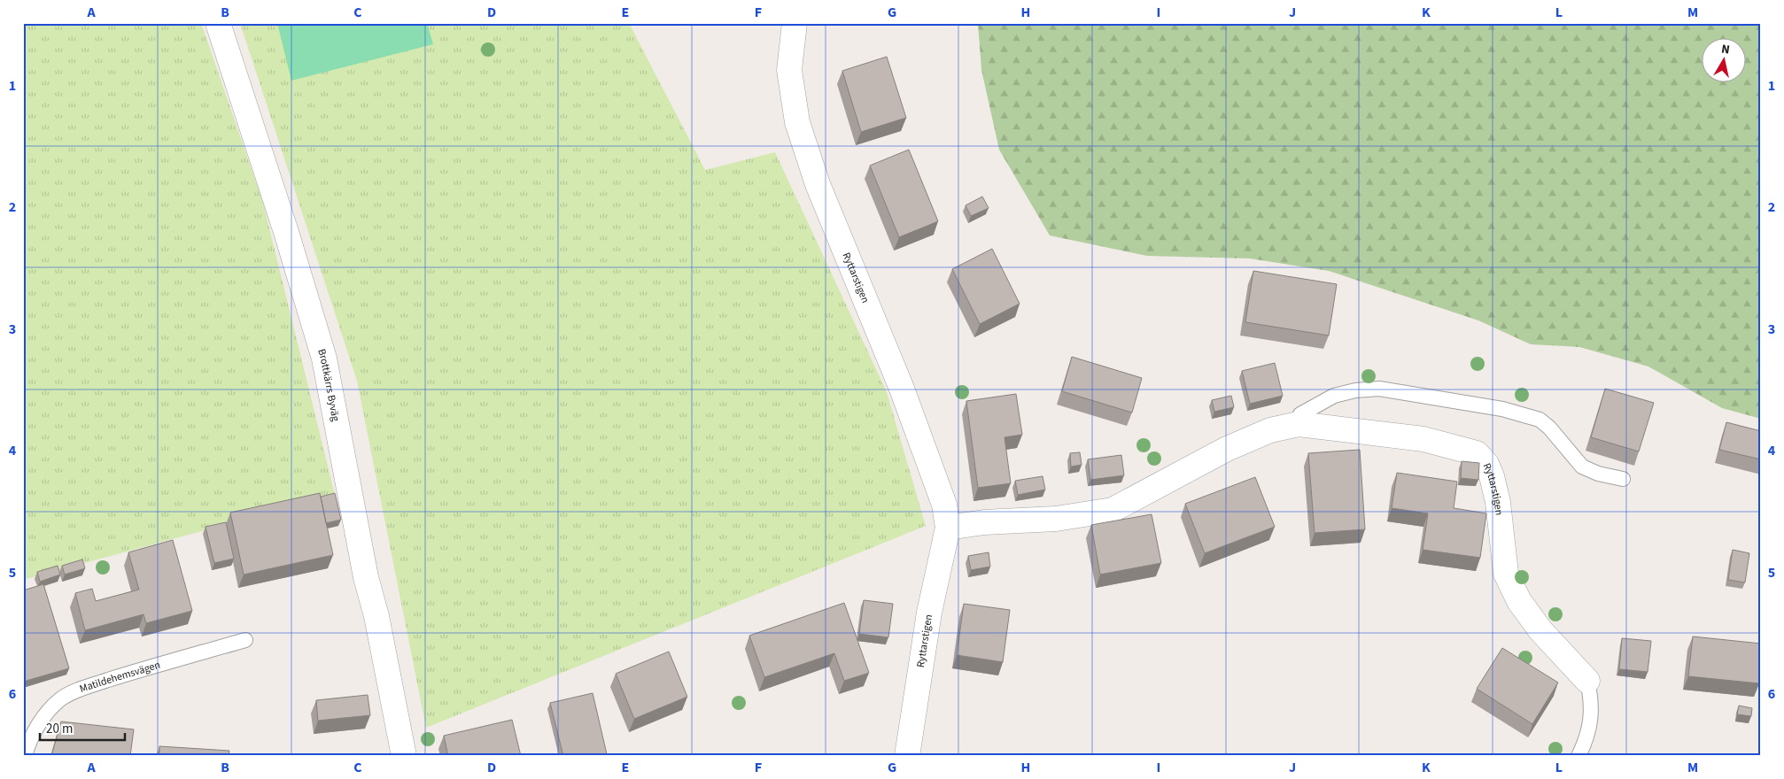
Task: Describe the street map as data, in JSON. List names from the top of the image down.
{
  "streets": {
    "street": ["Ryttarstigen", "Brottkärrs Byväg"],
    "lane": ["Matildehemsvägen"]
  },
  "scale_bar": "20 m",
  "north": "top",
  "grid": {
    "columns": [
      "A",
      "B",
      "C",
      "D",
      "E",
      "F",
      "G",
      "H",
      "I",
      "J",
      "K",
      "L",
      "M"
    ],
    "rows": [
      "1",
      "2",
      "3",
      "4",
      "5",
      "6"
    ]
  }
}
